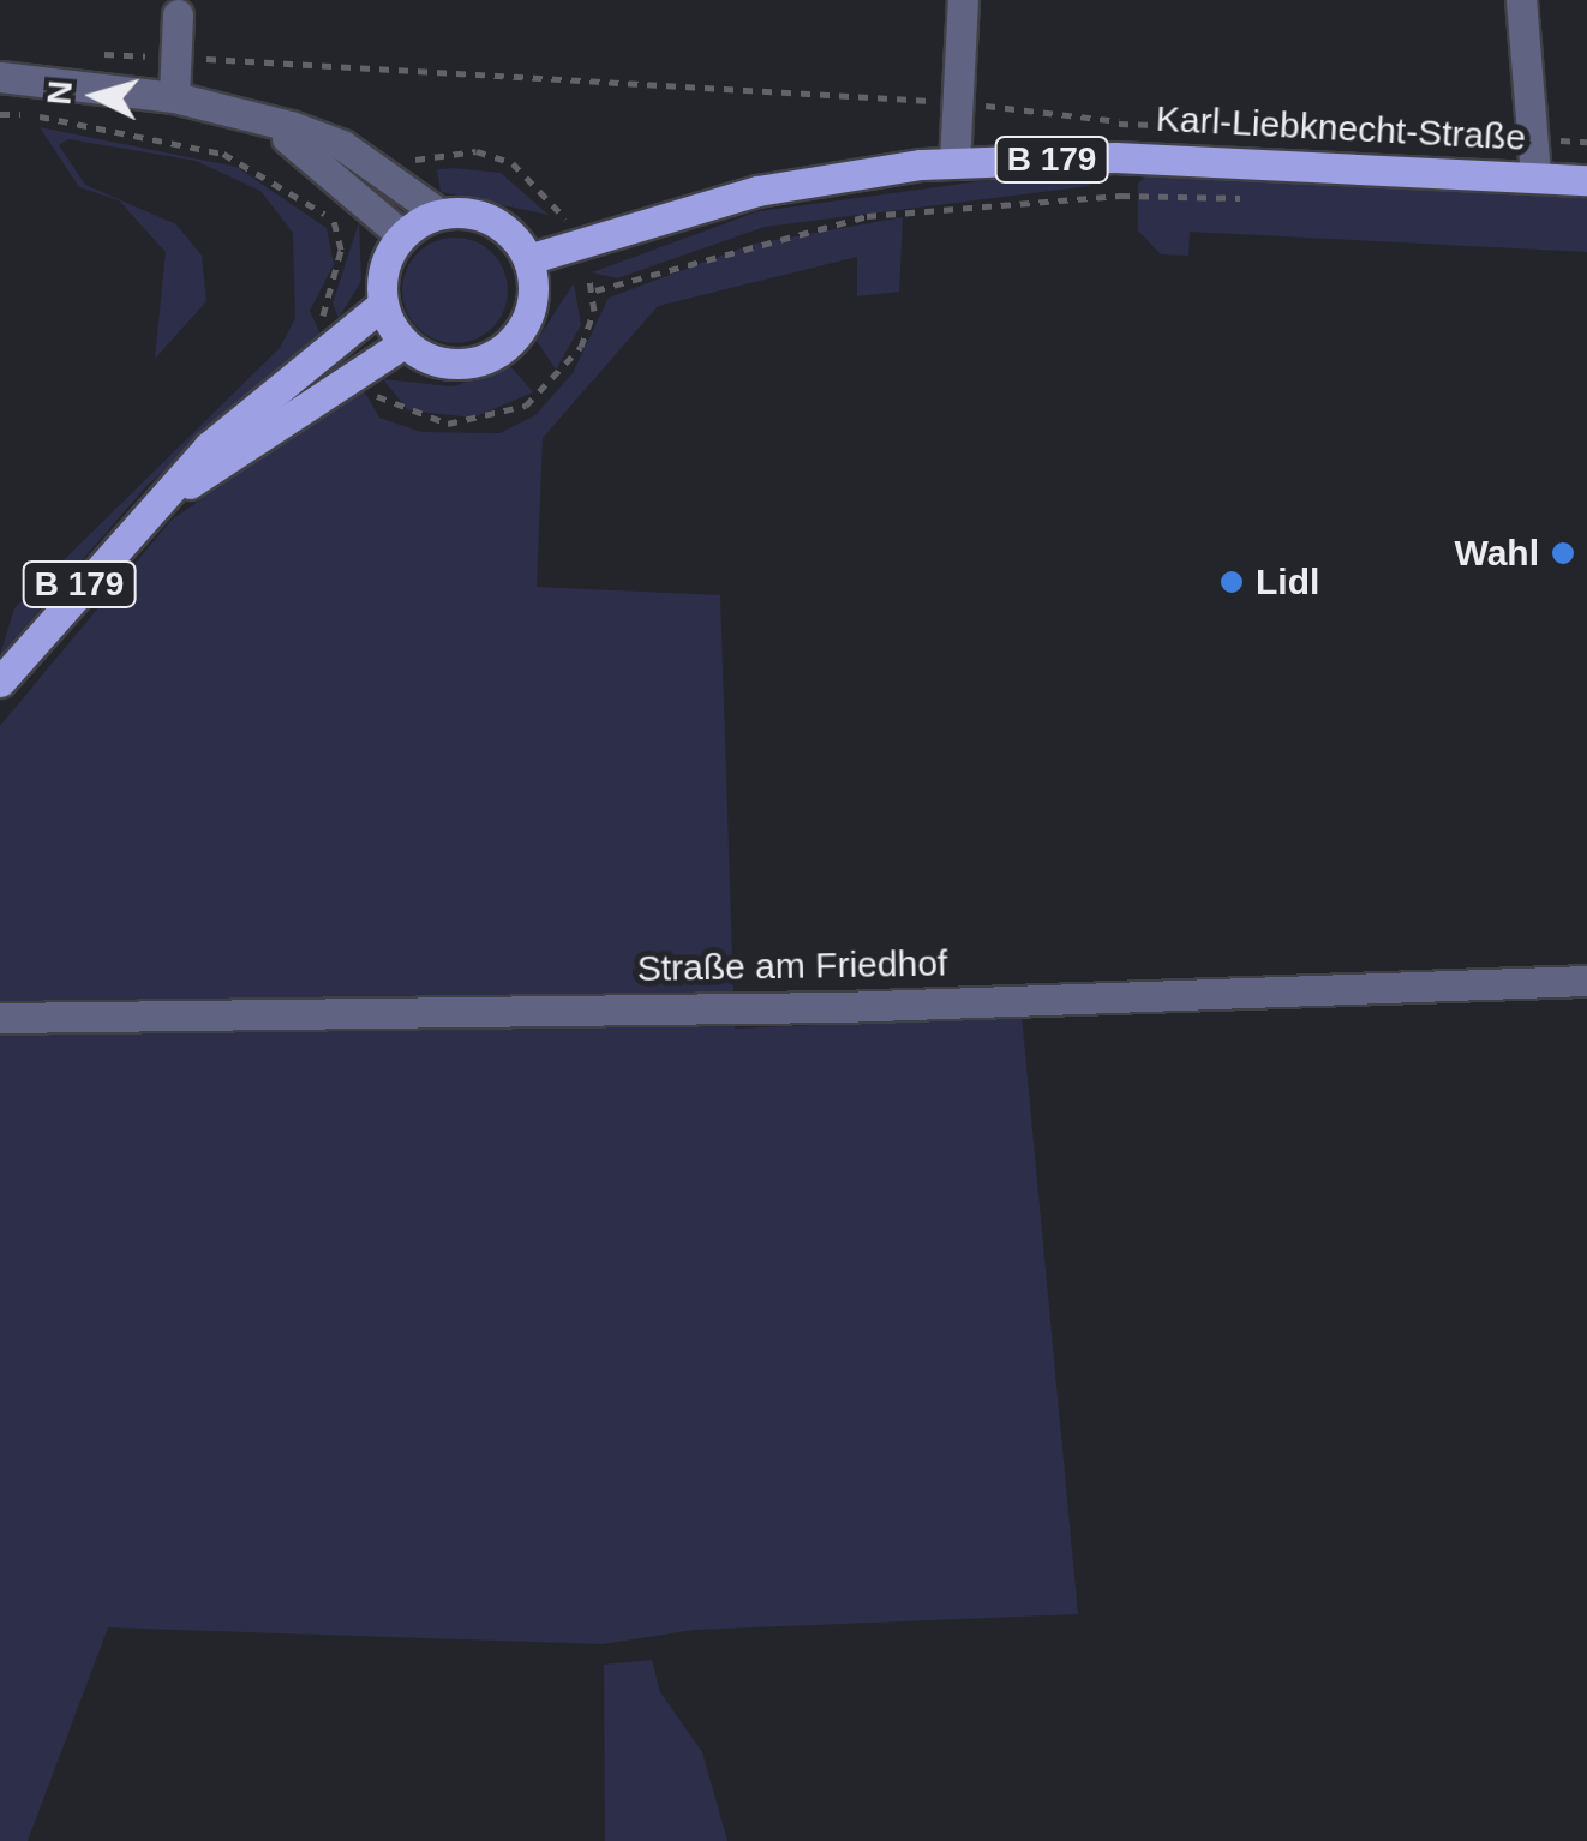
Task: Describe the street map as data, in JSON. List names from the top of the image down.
{
  "streets": {
    "main road": ["Karl-Liebknecht-Straße", "B 179"],
    "street": ["Straße am Friedhof"]
  },
  "crossings": [
    ["Karl-Liebknecht-Straße", "B 179"]
  ],
  "places": ["Wahl", "Lidl"],
  "north": "left"
}
